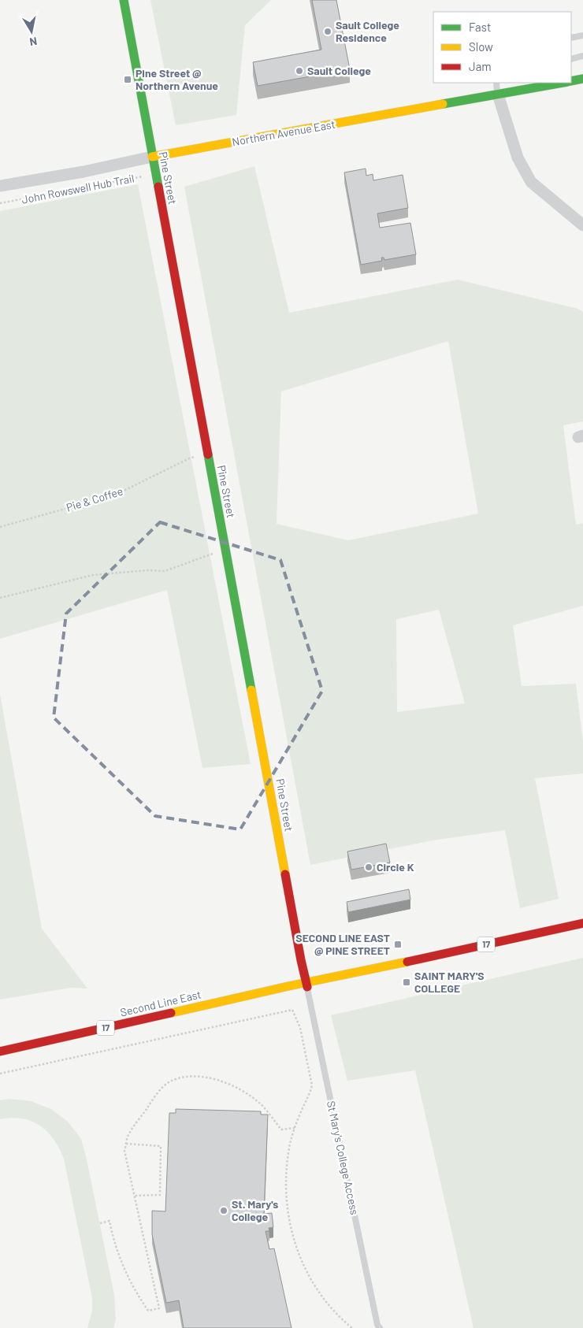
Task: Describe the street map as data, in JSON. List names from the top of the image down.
{
  "streets": {
    "main road": [
      "Northern Avenue East",
      "Pine Street",
      "17",
      "Second Line East"
    ],
    "lane": ["St Mary's College Access"],
    "path": ["John Rowswell Hub Trail", "Pie & Coffee"]
  },
  "crossings": [
    ["Northern Avenue East", "Pine Street"],
    ["Pine Street", "John Rowswell Hub Trail"],
    ["Pine Street", "Pie & Coffee"],
    ["Pine Street", "Second Line East"],
    ["Pine Street", "St Mary's College Access"],
    ["Second Line East", "St Mary's College Access"]
  ],
  "places": {
    "other": [
      "Sault College Residence",
      "Sault College",
      "Circle K",
      "St. Mary's College"
    ],
    "transit": ["Pine Street @ Northern Avenue", "SECOND LINE EAST @ PINE STREET", "SAINT MARY'S COLLEGE"]
  },
  "legend": ["Fast", "Slow", "Jam"],
  "north": "bottom"
}
